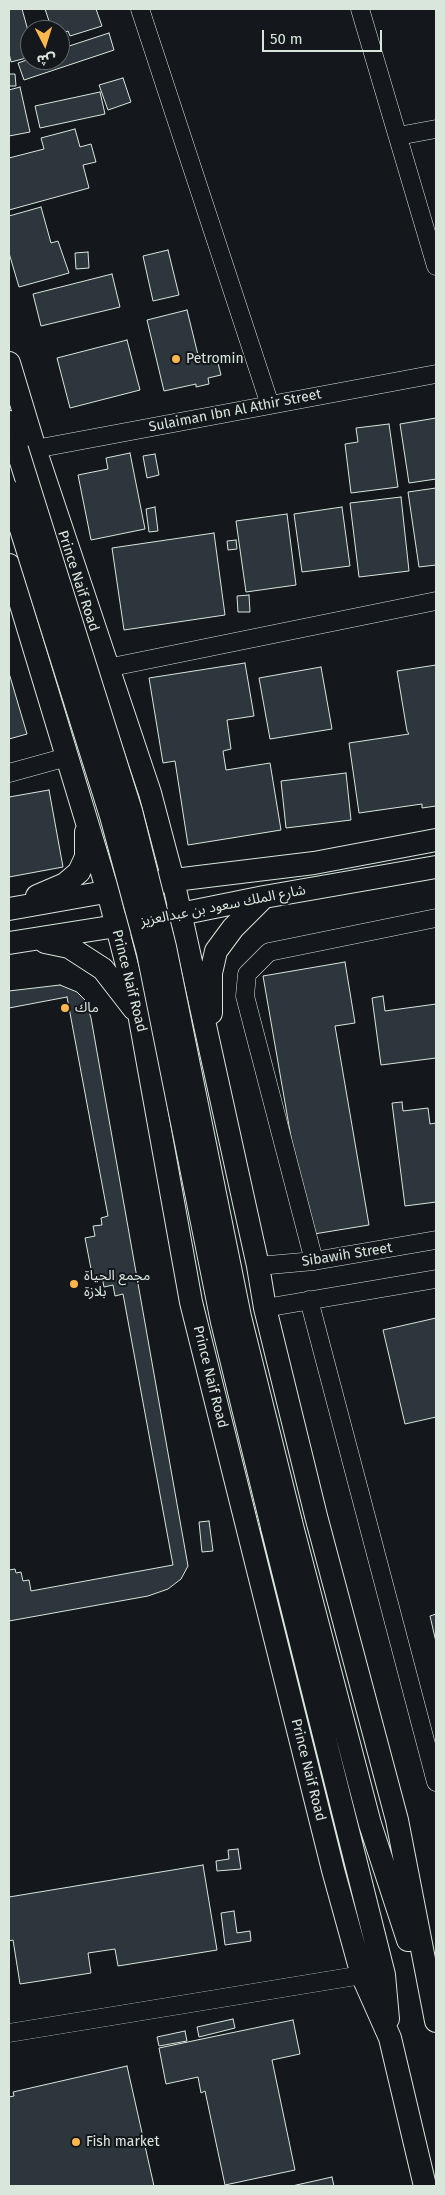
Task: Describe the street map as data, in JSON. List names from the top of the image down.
{
  "streets": {
    "main road": ["Prince Naif Road", "شارع الملك سعود بن عبدالعزيز"],
    "street": ["Sulaiman Ibn Al Athir Street", "Sibawih Street"]
  },
  "crossings": [
    ["Sulaiman Ibn Al Athir Street", "Prince Naif Road"],
    ["Prince Naif Road", "شارع الملك سعود بن عبدالعزيز"]
  ],
  "places": [
    "Petromin",
    "ماك",
    "مجمع الحياة بلازة",
    "Fish market"
  ],
  "scale_bar": "50 m",
  "north": "bottom"
}
